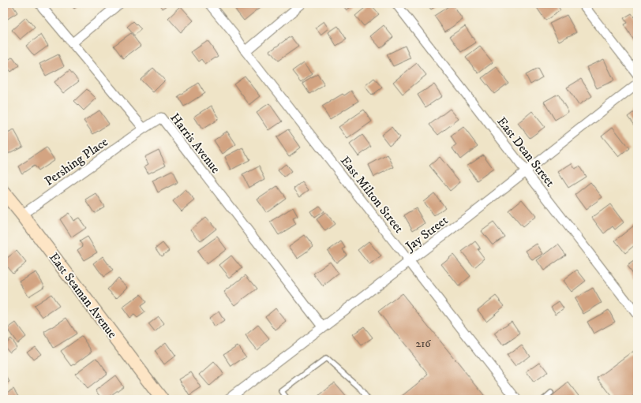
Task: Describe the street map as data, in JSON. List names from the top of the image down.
{
  "streets": {
    "main road": ["East Seaman Avenue"],
    "street": [
      "Harris Avenue",
      "East Dean Street",
      "Pershing Place",
      "East Milton Street",
      "Jay Street"
    ]
  },
  "crossings": [
    ["Harris Avenue", "Pershing Place"],
    ["Harris Avenue", "Jay Street"],
    ["East Dean Street", "Jay Street"],
    ["Pershing Place", "East Seaman Avenue"],
    ["East Milton Street", "Jay Street"]
  ],
  "house_numbers": ["216"]
}
